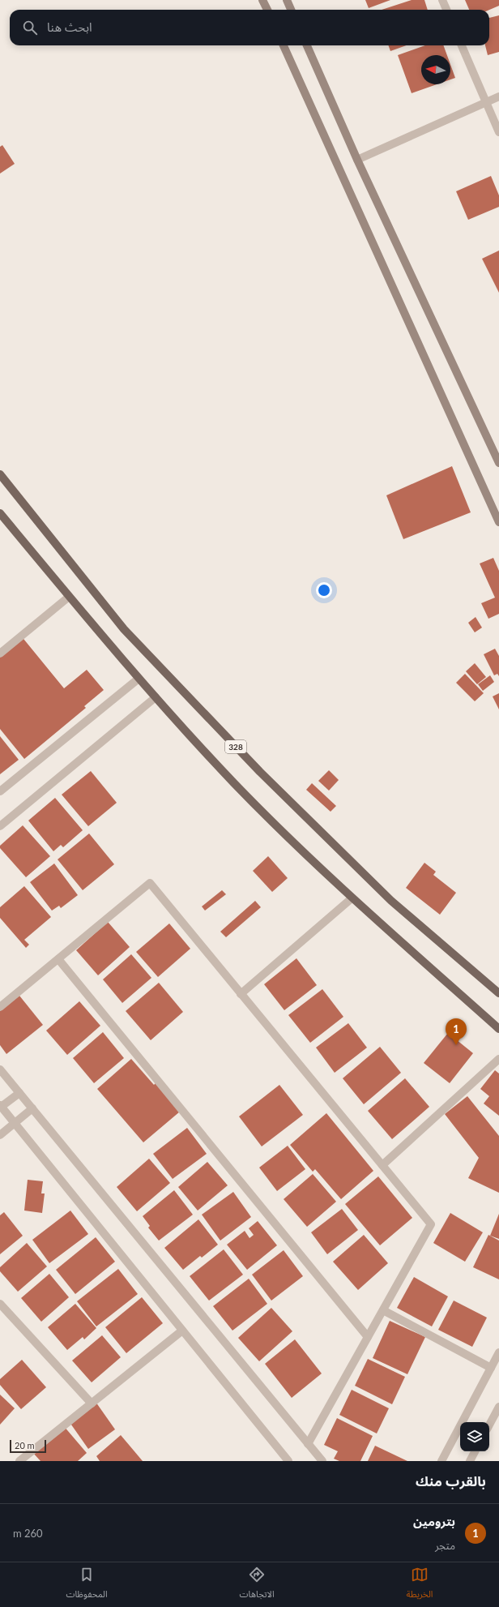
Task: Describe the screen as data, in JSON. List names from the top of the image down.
{
  "streets": {
    "main road": ["328"]
  },
  "scale_bar": "20 m",
  "north": "left",
  "page": {
    "search": "ابحث هنا",
    "pins": "1",
    "scale": "20 m",
    "heading": "بالقرب منك",
    "list": [
      {
        "mark": "1",
        "name": "بترومين",
        "note": "متجر",
        "value": "260 m"
      }
    ],
    "nav": ["الخريطة", "الاتجاهات", "المحفوظات"]
  }
}
